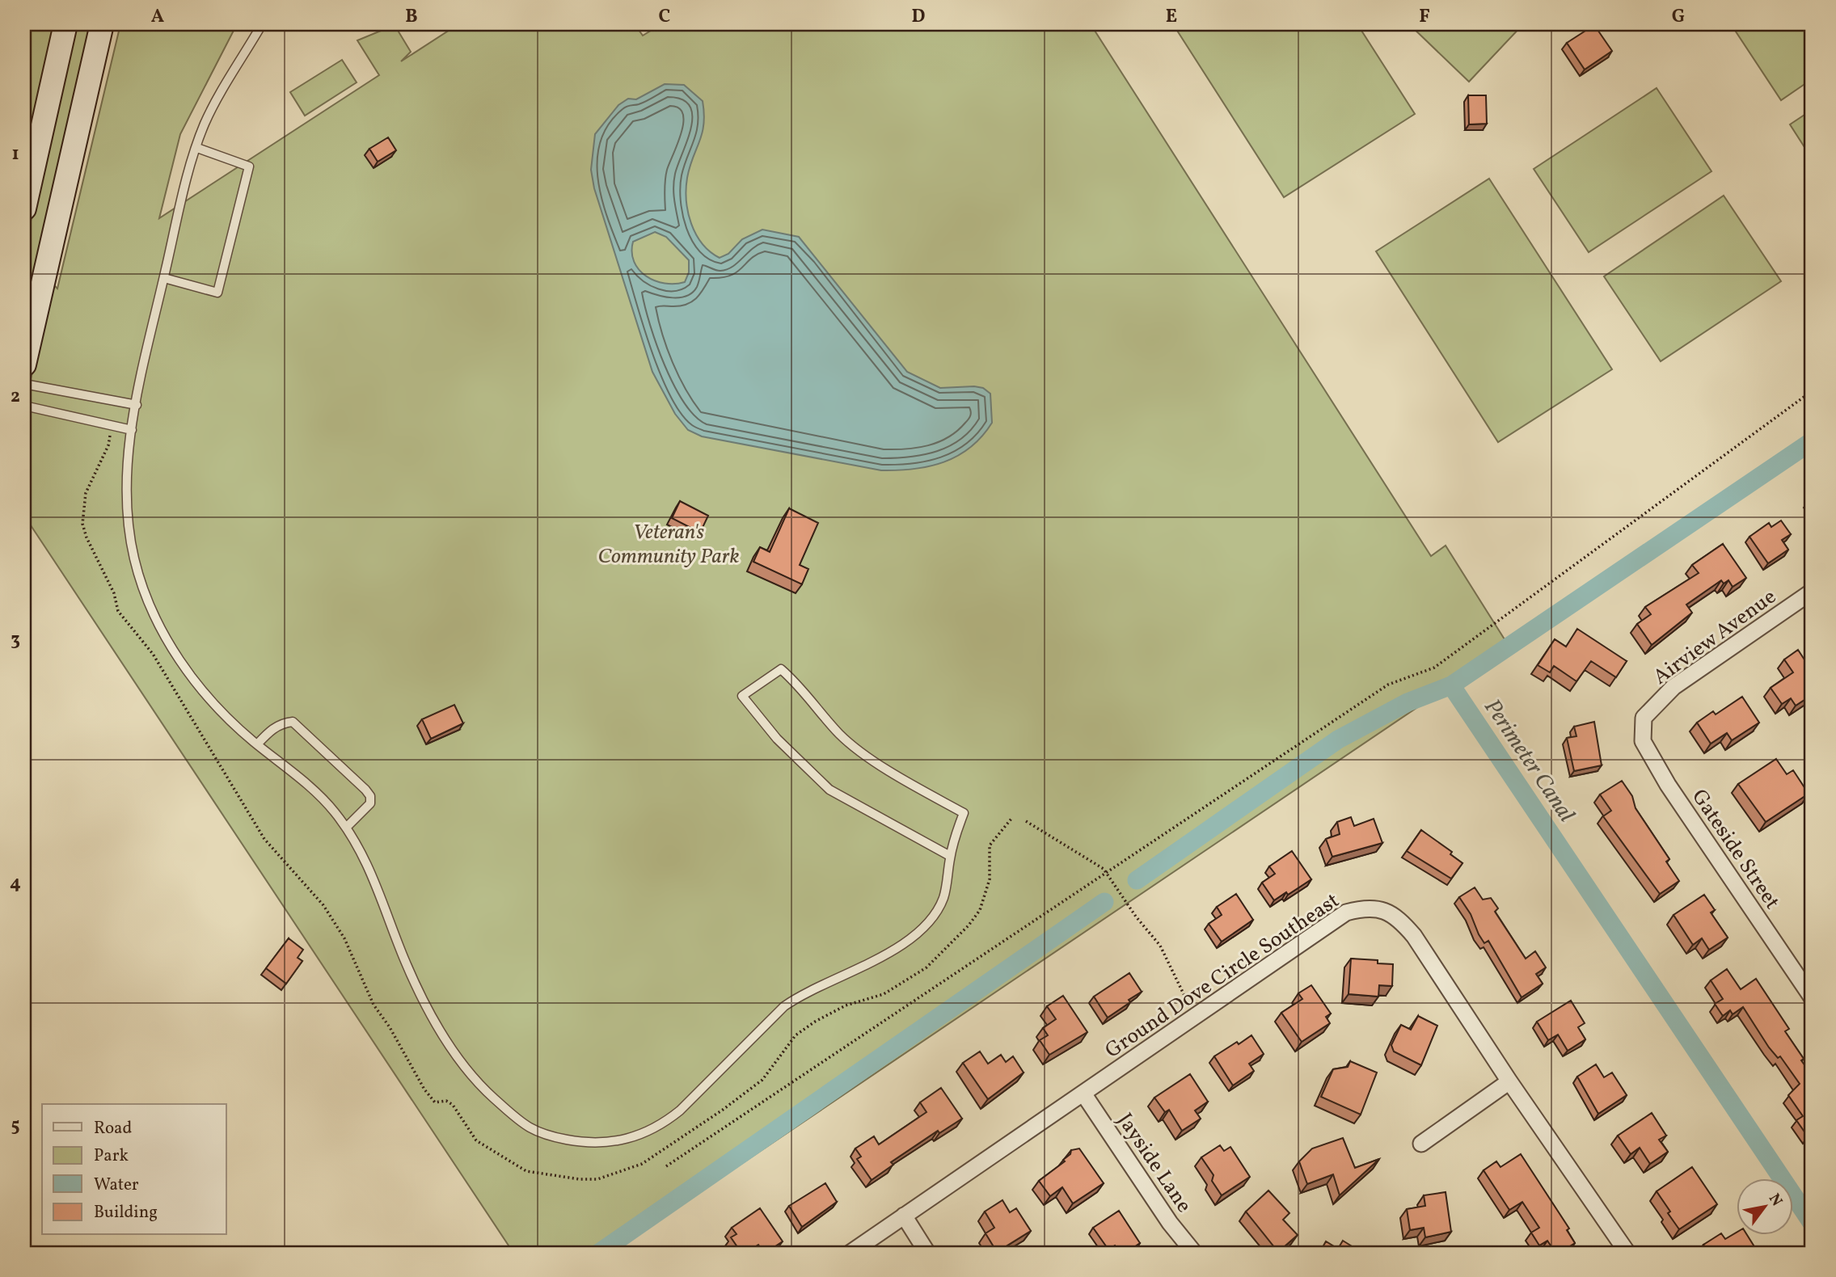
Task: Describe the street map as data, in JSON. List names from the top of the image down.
{
  "streets": {
    "street": [
      "Airview Avenue",
      "Gateside Street",
      "Ground Dove Circle Southeast",
      "Jayside Lane"
    ]
  },
  "crossings": [
    ["Airview Avenue", "Gateside Street"],
    ["Ground Dove Circle Southeast", "Jayside Lane"]
  ],
  "water": ["Perimeter Canal"],
  "parks": ["Veteran's Community Park"],
  "legend": [
    "Road",
    "Park",
    "Water",
    "Building"
  ],
  "north": "top right",
  "grid": {
    "columns": [
      "A",
      "B",
      "C",
      "D",
      "E",
      "F",
      "G"
    ],
    "rows": [
      "1",
      "2",
      "3",
      "4",
      "5"
    ]
  }
}
